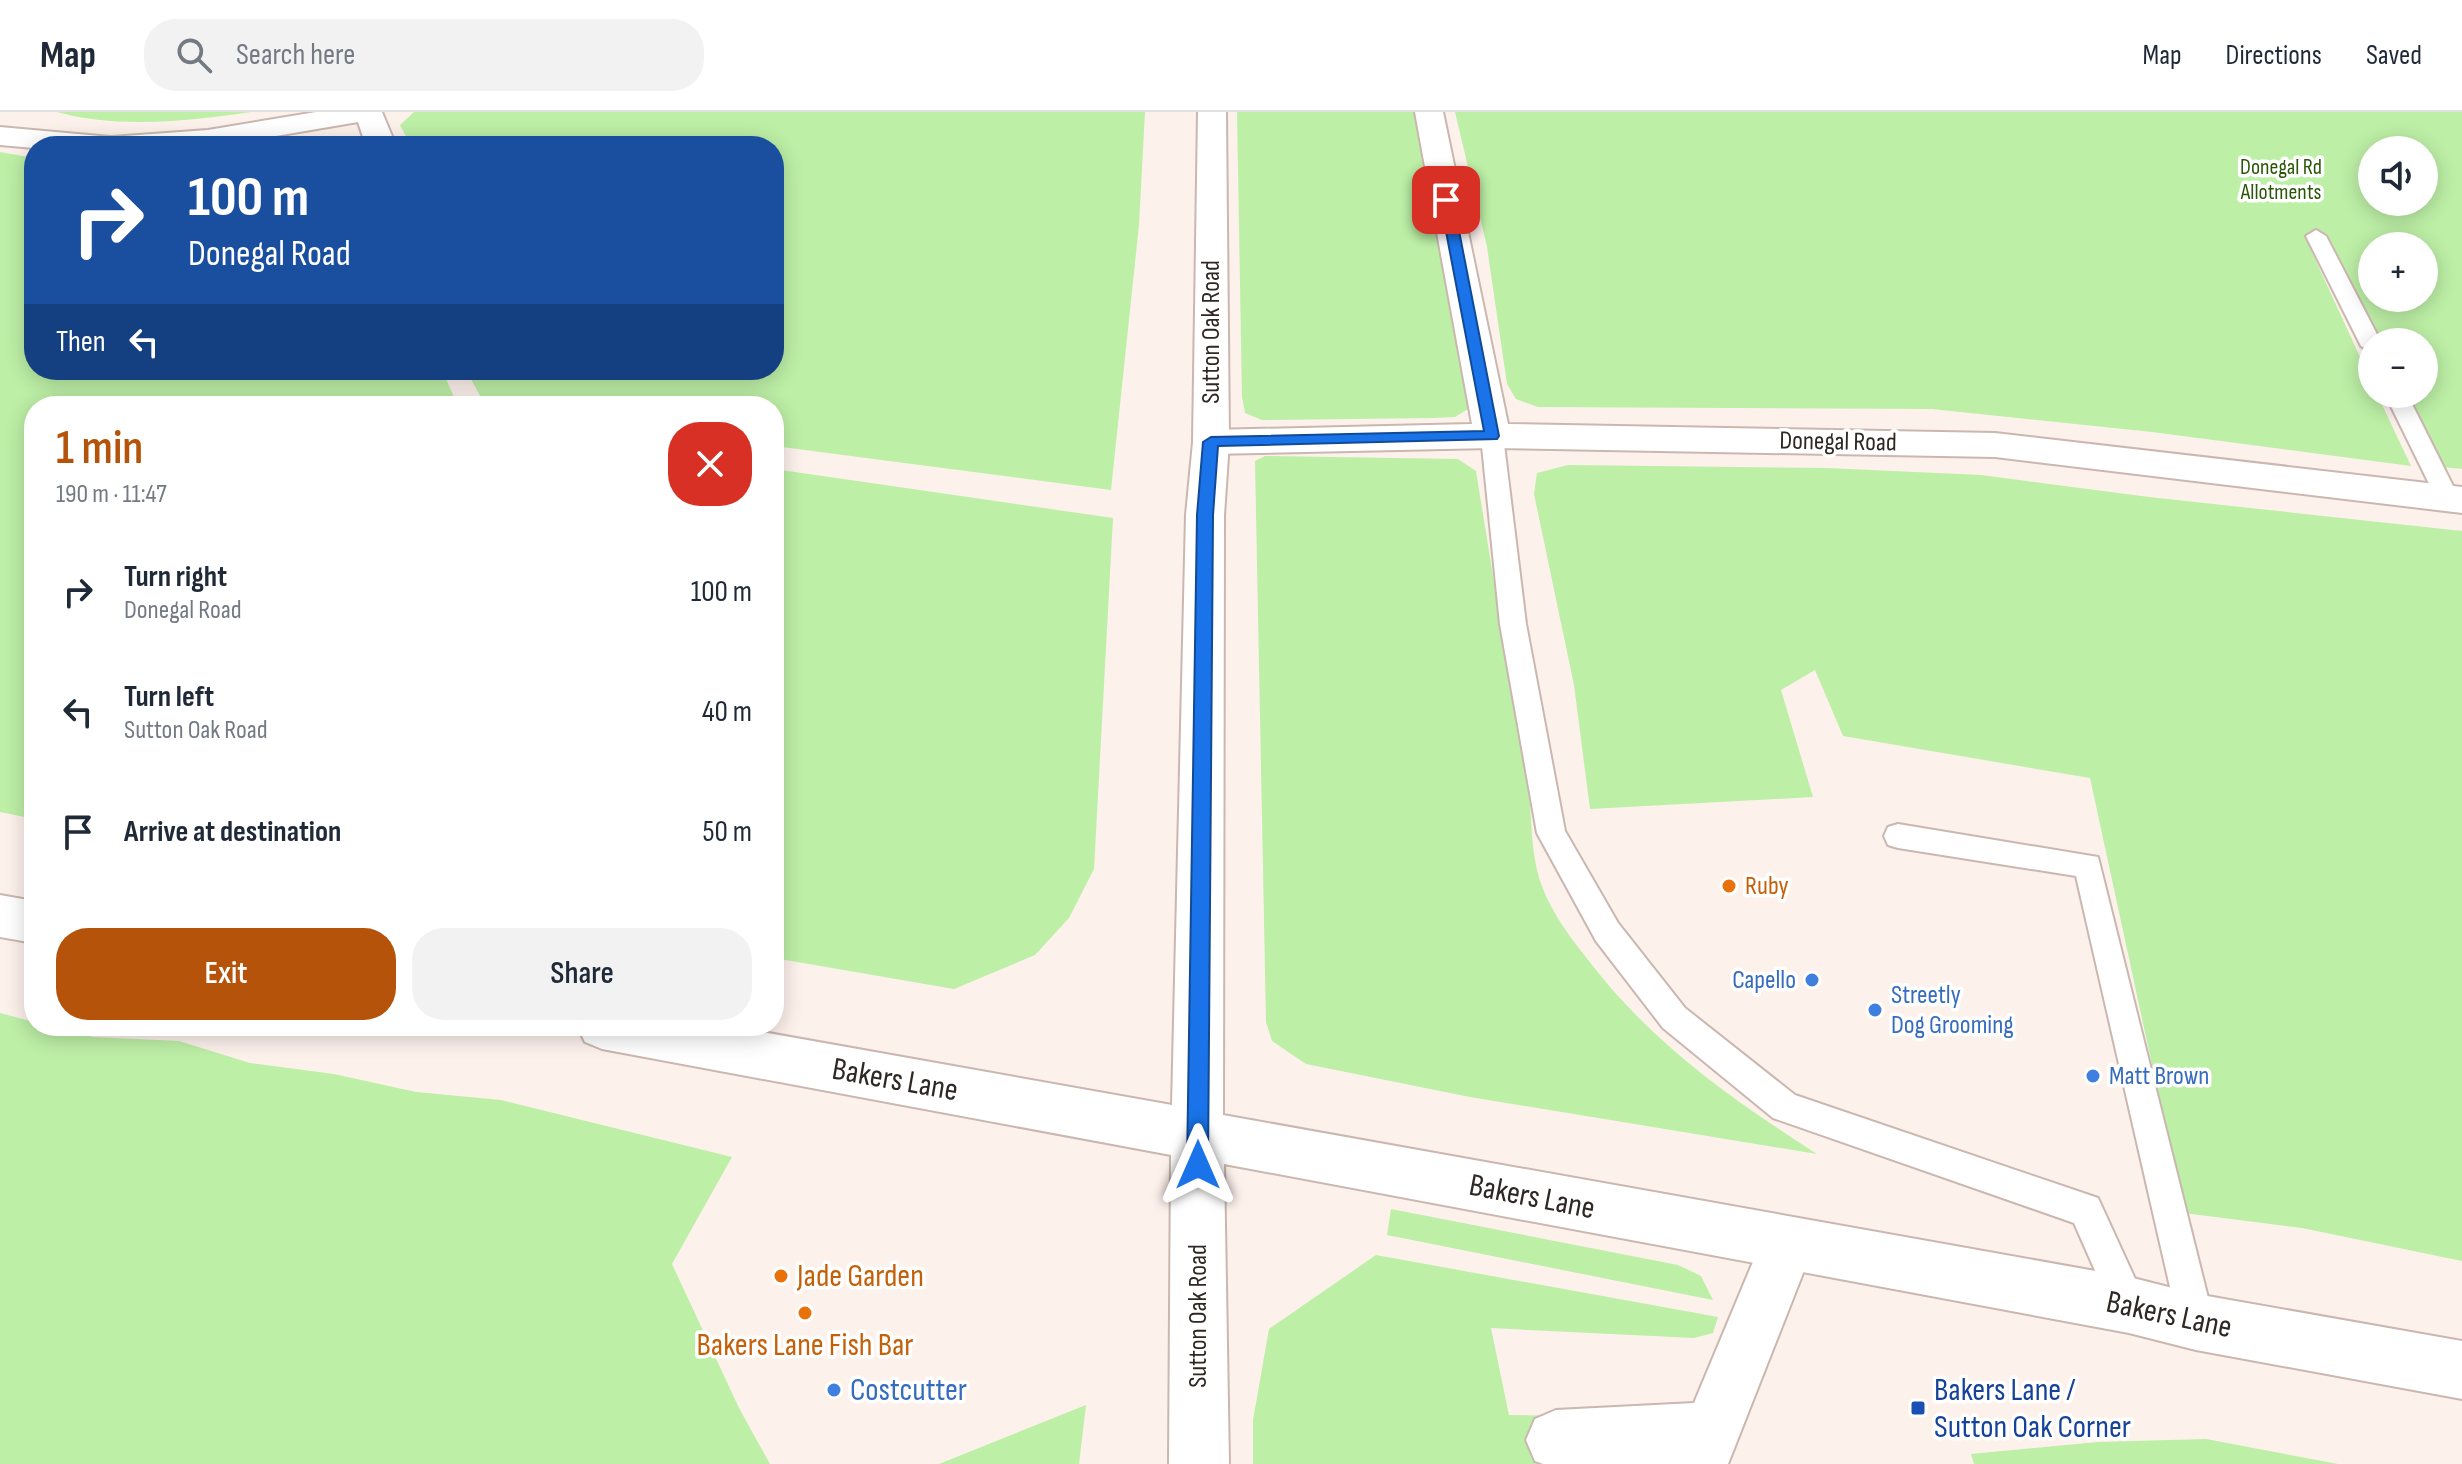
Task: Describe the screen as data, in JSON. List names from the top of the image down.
{
  "streets": {
    "street": ["Sutton Oak Road", "Donegal Road", "Bakers Lane"]
  },
  "crossings": [
    ["Sutton Oak Road", "Donegal Road"],
    ["Sutton Oak Road", "Bakers Lane"]
  ],
  "parks": ["Donegal Rd Allotments"],
  "places": {
    "other": [
      "Ruby",
      "Capello",
      "Streetly Dog Grooming",
      "Matt Brown",
      "Jade Garden",
      "Bakers Lane Fish Bar",
      "Costcutter"
    ],
    "transit": ["Bakers Lane / Sutton Oak Corner"]
  },
  "page": {
    "header": "Map",
    "search": "Search here",
    "nav": ["Map", "Directions", "Saved"],
    "map_buttons": ["+", "−"],
    "turn": ["100 m", "Donegal Road"],
    "then": "Then",
    "heading": ["1 min", "190 m · 11:47"],
    "list": [
      {
        "name": "Turn right",
        "note": "Donegal Road",
        "value": "100 m"
      },
      {
        "name": "Turn left",
        "note": "Sutton Oak Road",
        "value": "40 m"
      },
      {
        "name": "Arrive at destination",
        "value": "50 m"
      }
    ],
    "buttons": ["Exit", "Share"]
  }
}
